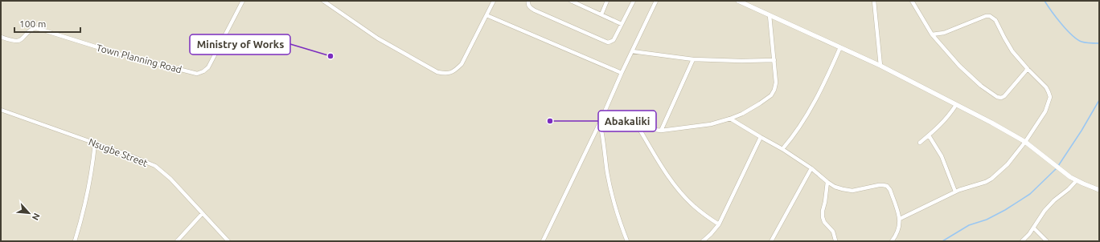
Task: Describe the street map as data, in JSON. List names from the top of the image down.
{
  "streets": {
    "street": ["Town Planning Road", "Nsugbe Street"]
  },
  "places": ["Ministry of Works", "Abakaliki"],
  "scale_bar": "100 m",
  "north": "bottom right"
}
